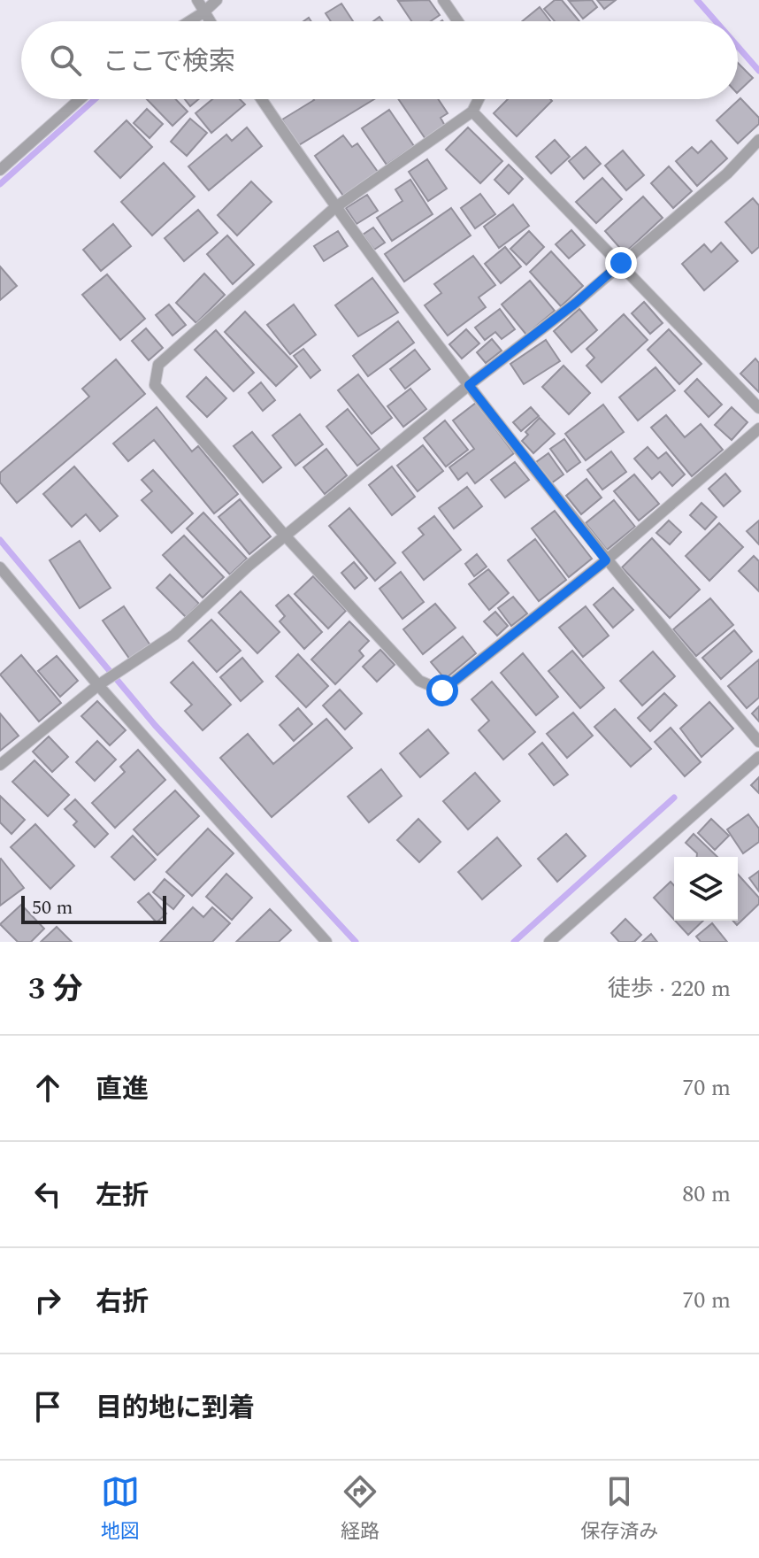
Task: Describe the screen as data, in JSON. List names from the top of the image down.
{
  "scale_bar": "50 m",
  "page": {
    "search": "ここで検索",
    "scale": "50 m",
    "heading": ["3 分", "徒歩 · 220 m"],
    "list": [
      ["直進", "70 m"],
      ["左折", "80 m"],
      ["右折", "70 m"],
      "目的地に到着"
    ],
    "nav": ["地図", "経路", "保存済み"]
  }
}
